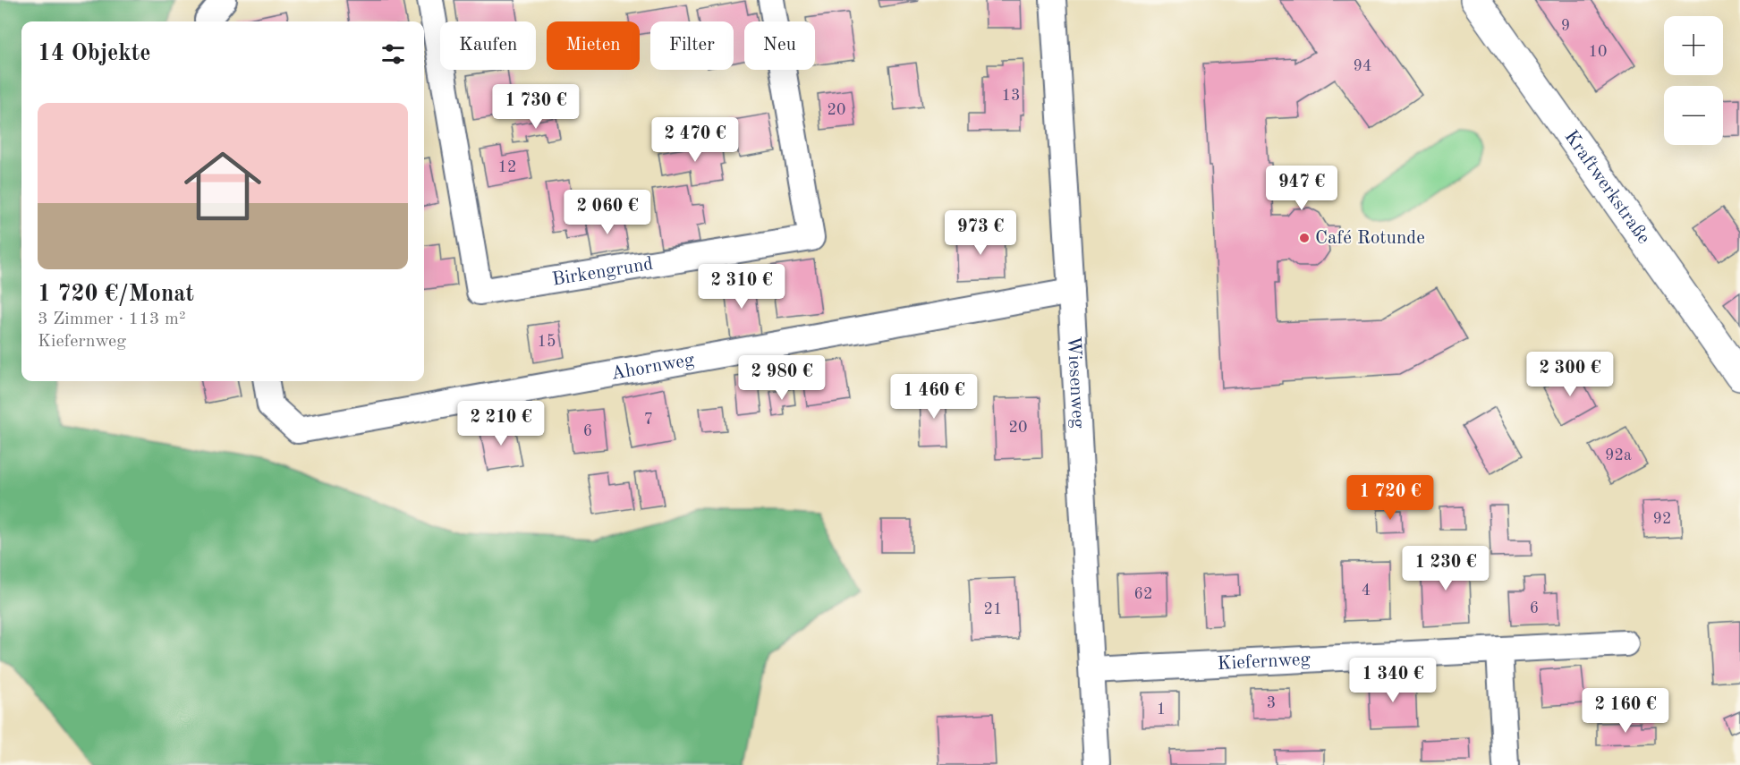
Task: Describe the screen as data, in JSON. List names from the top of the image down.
{
  "streets": {
    "main road": ["Kraftwerkstraße"],
    "street": [
      "Birkengrund",
      "Ahornweg",
      "Wiesenweg",
      "Kiefernweg"
    ]
  },
  "crossings": [
    ["Ahornweg", "Wiesenweg"],
    ["Wiesenweg", "Kiefernweg"]
  ],
  "places": ["Café Rotunde"],
  "house_numbers": [
    "9",
    "10",
    "94",
    "13",
    "20",
    "12",
    "15",
    "7",
    "20",
    "6",
    "92a",
    "92",
    "4",
    "62",
    "6",
    "21",
    "3",
    "1"
  ],
  "page": {
    "map_buttons": ["+", "−"],
    "chip": [
      "Kaufen",
      "Mieten",
      "Filter",
      "Neu"
    ],
    "heading": "14 Objekte",
    "price": [
      "1 730 €",
      "2 470 €",
      "947 €",
      "2 060 €",
      "973 €",
      "2 310 €",
      "2 300 €",
      "2 980 €",
      "1 460 €",
      "2 210 €",
      "1 720 €",
      "1 230 €",
      "1 340 €",
      "2 160 €"
    ],
    "list": [
      {
        "name": "1 720 €/Monat",
        "note": "3 Zimmer · 113 m² · Kiefernweg"
      }
    ]
  }
}
